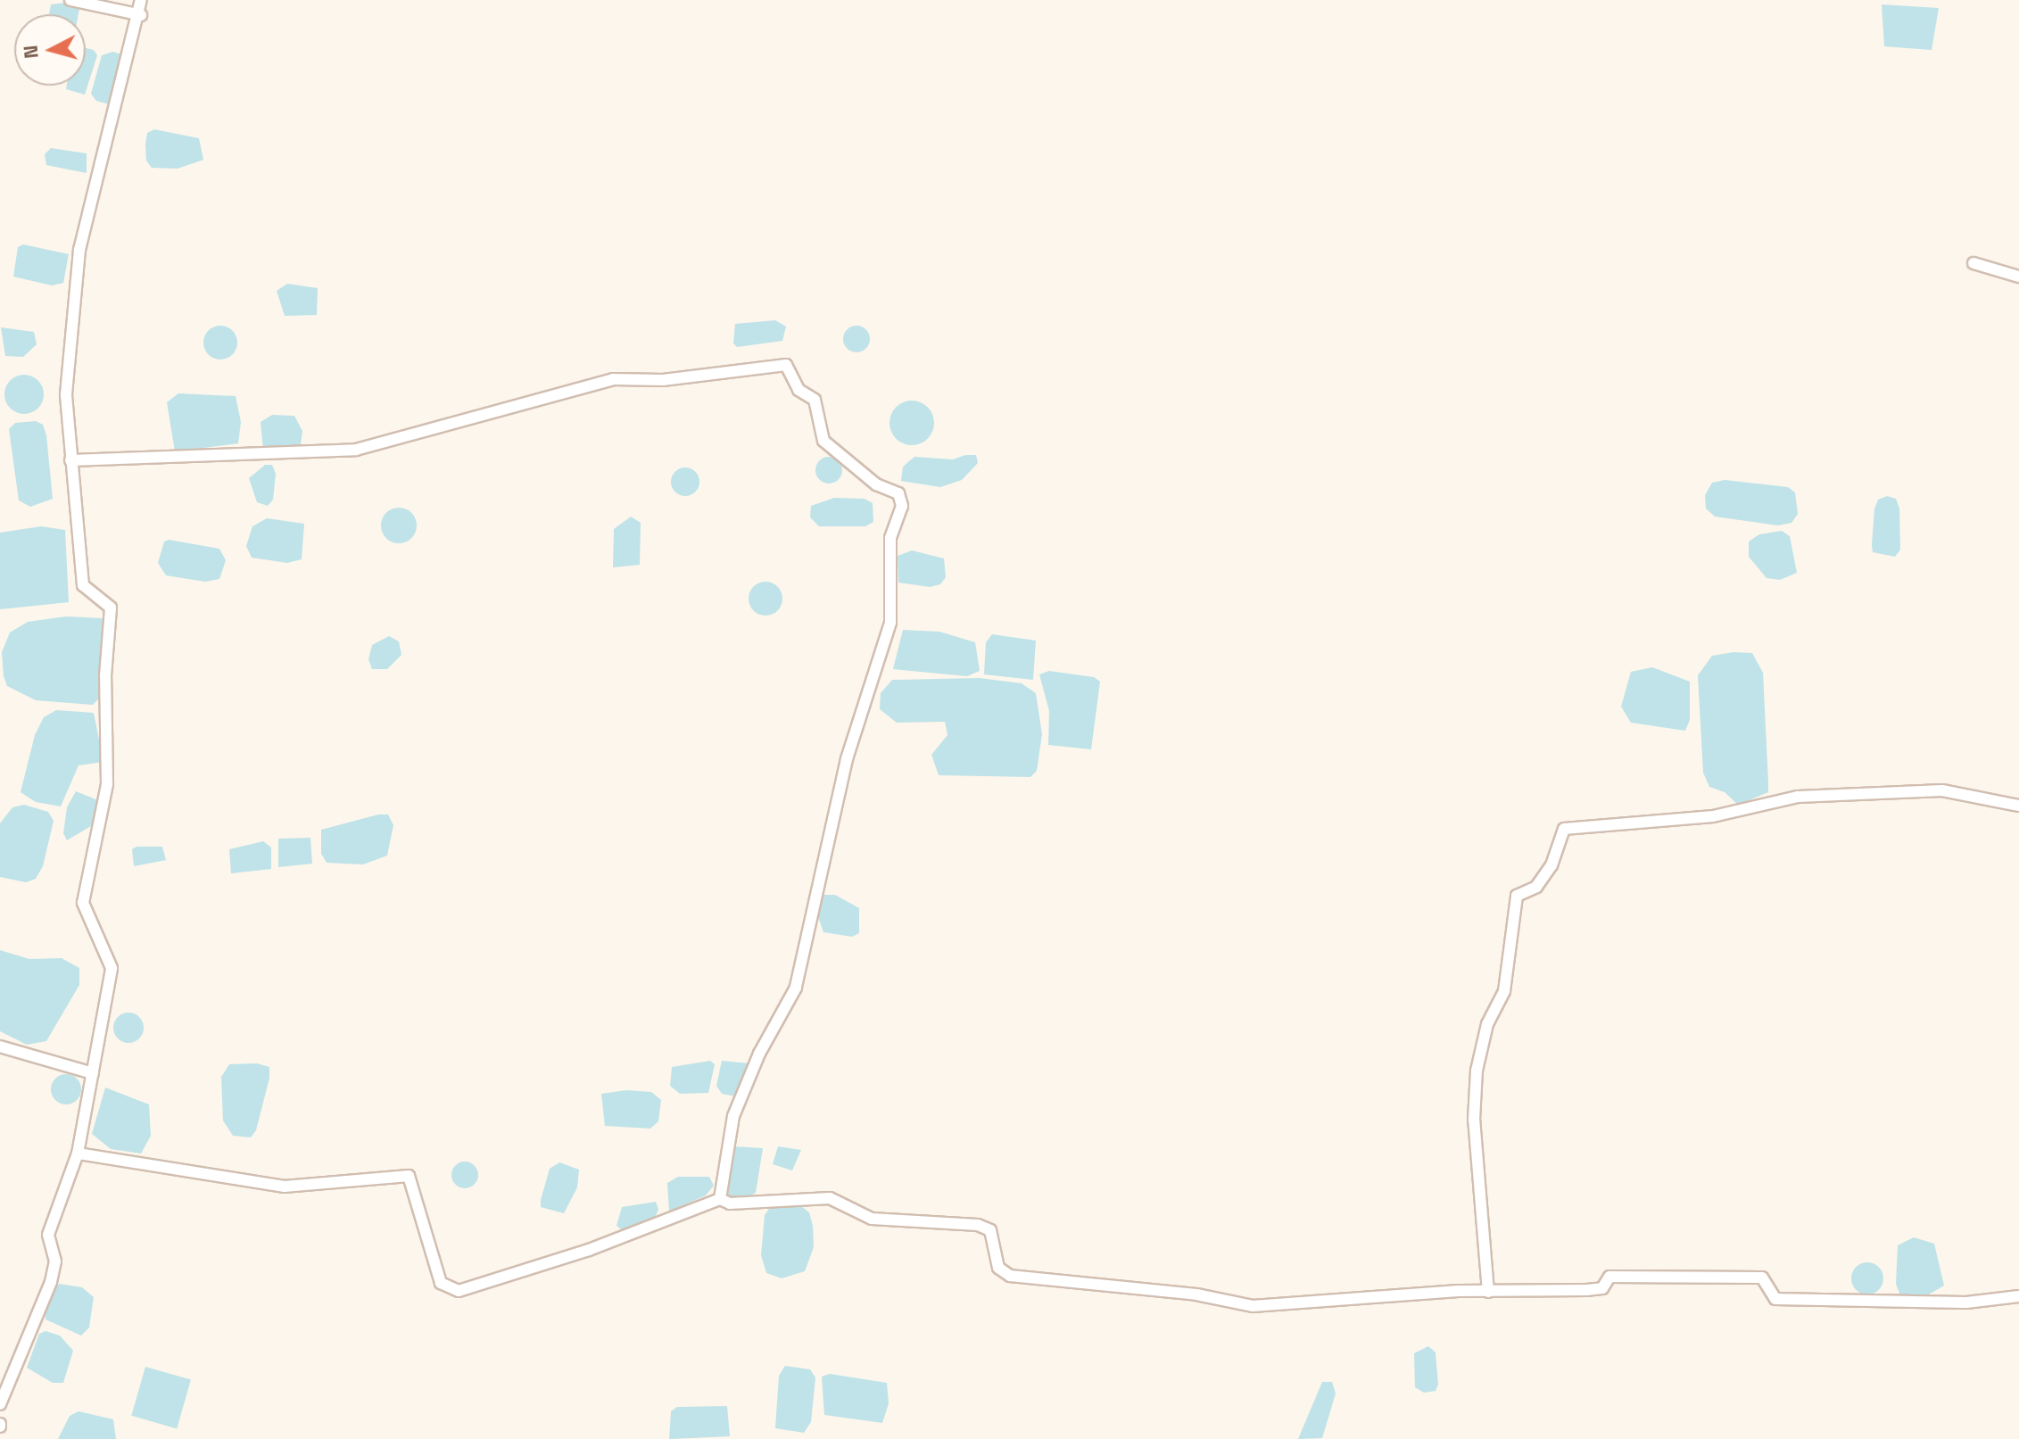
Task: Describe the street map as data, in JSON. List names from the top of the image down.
{
  "north": "left"
}
